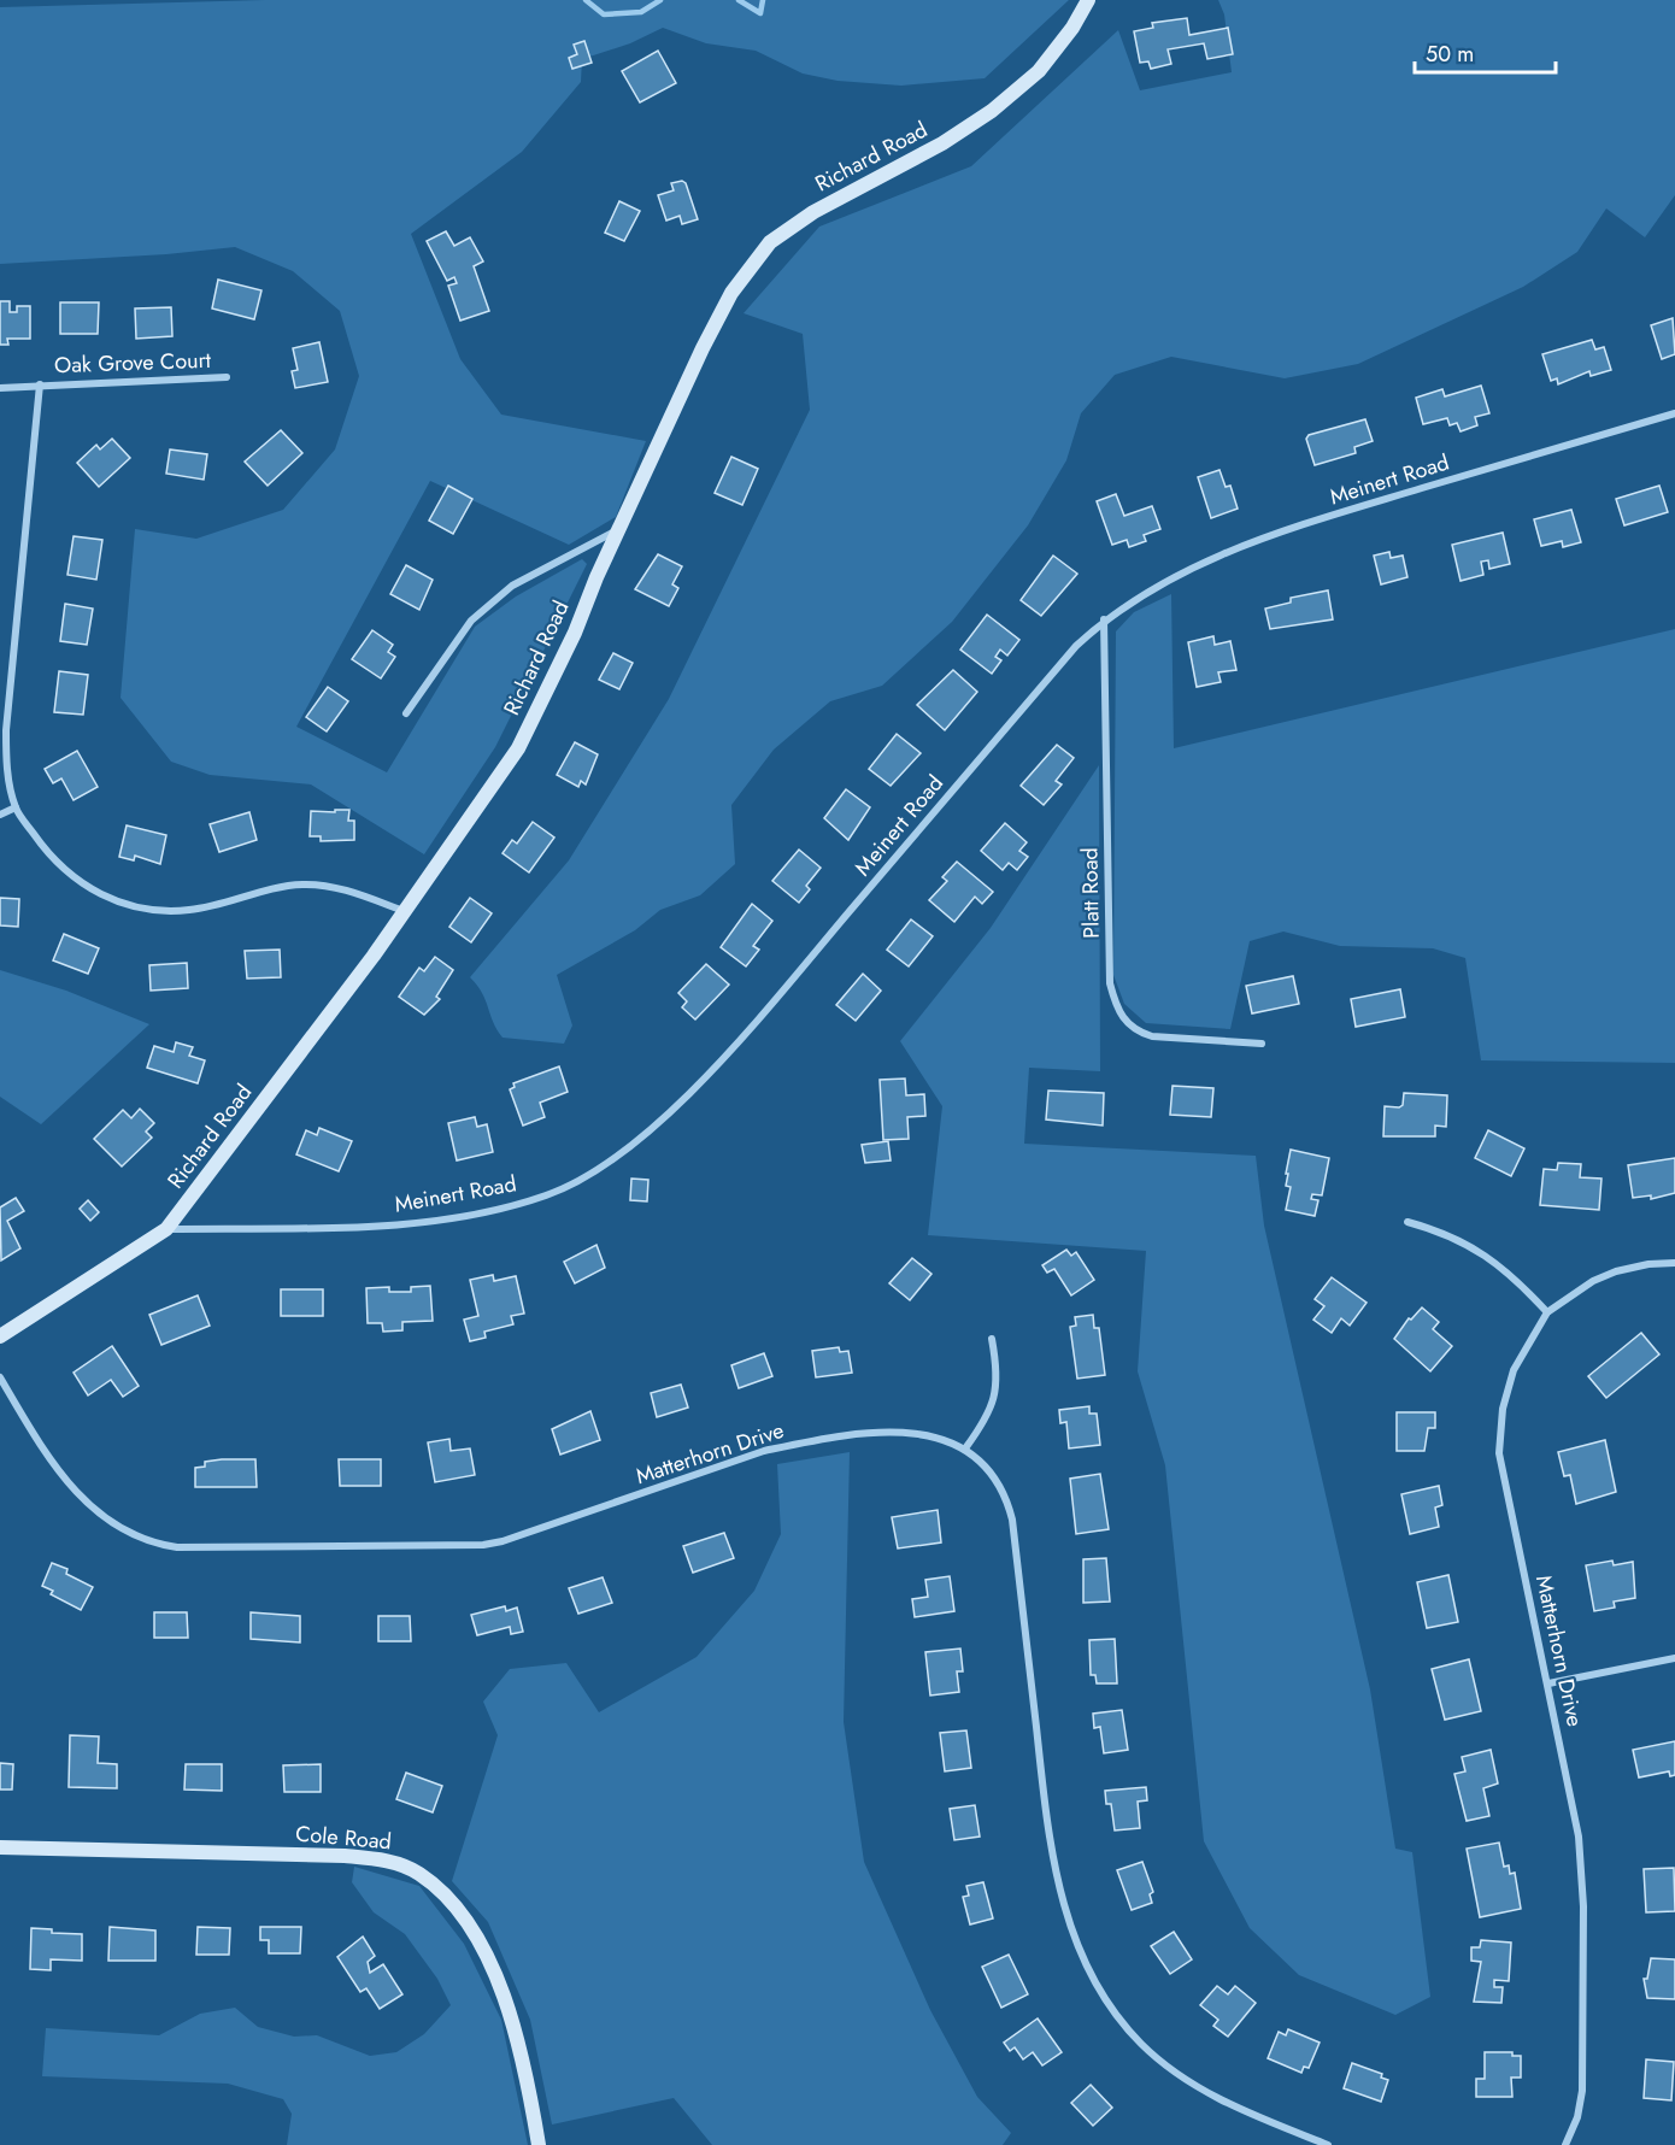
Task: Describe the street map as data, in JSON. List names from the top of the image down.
{
  "streets": {
    "street": [
      "Richard Road",
      "Oak Grove Court",
      "Meinert Road",
      "Platt Road",
      "Matterhorn Drive",
      "Cole Road"
    ]
  },
  "crossings": [
    ["Richard Road", "Meinert Road"],
    ["Meinert Road", "Platt Road"]
  ],
  "scale_bar": "50 m"
}
